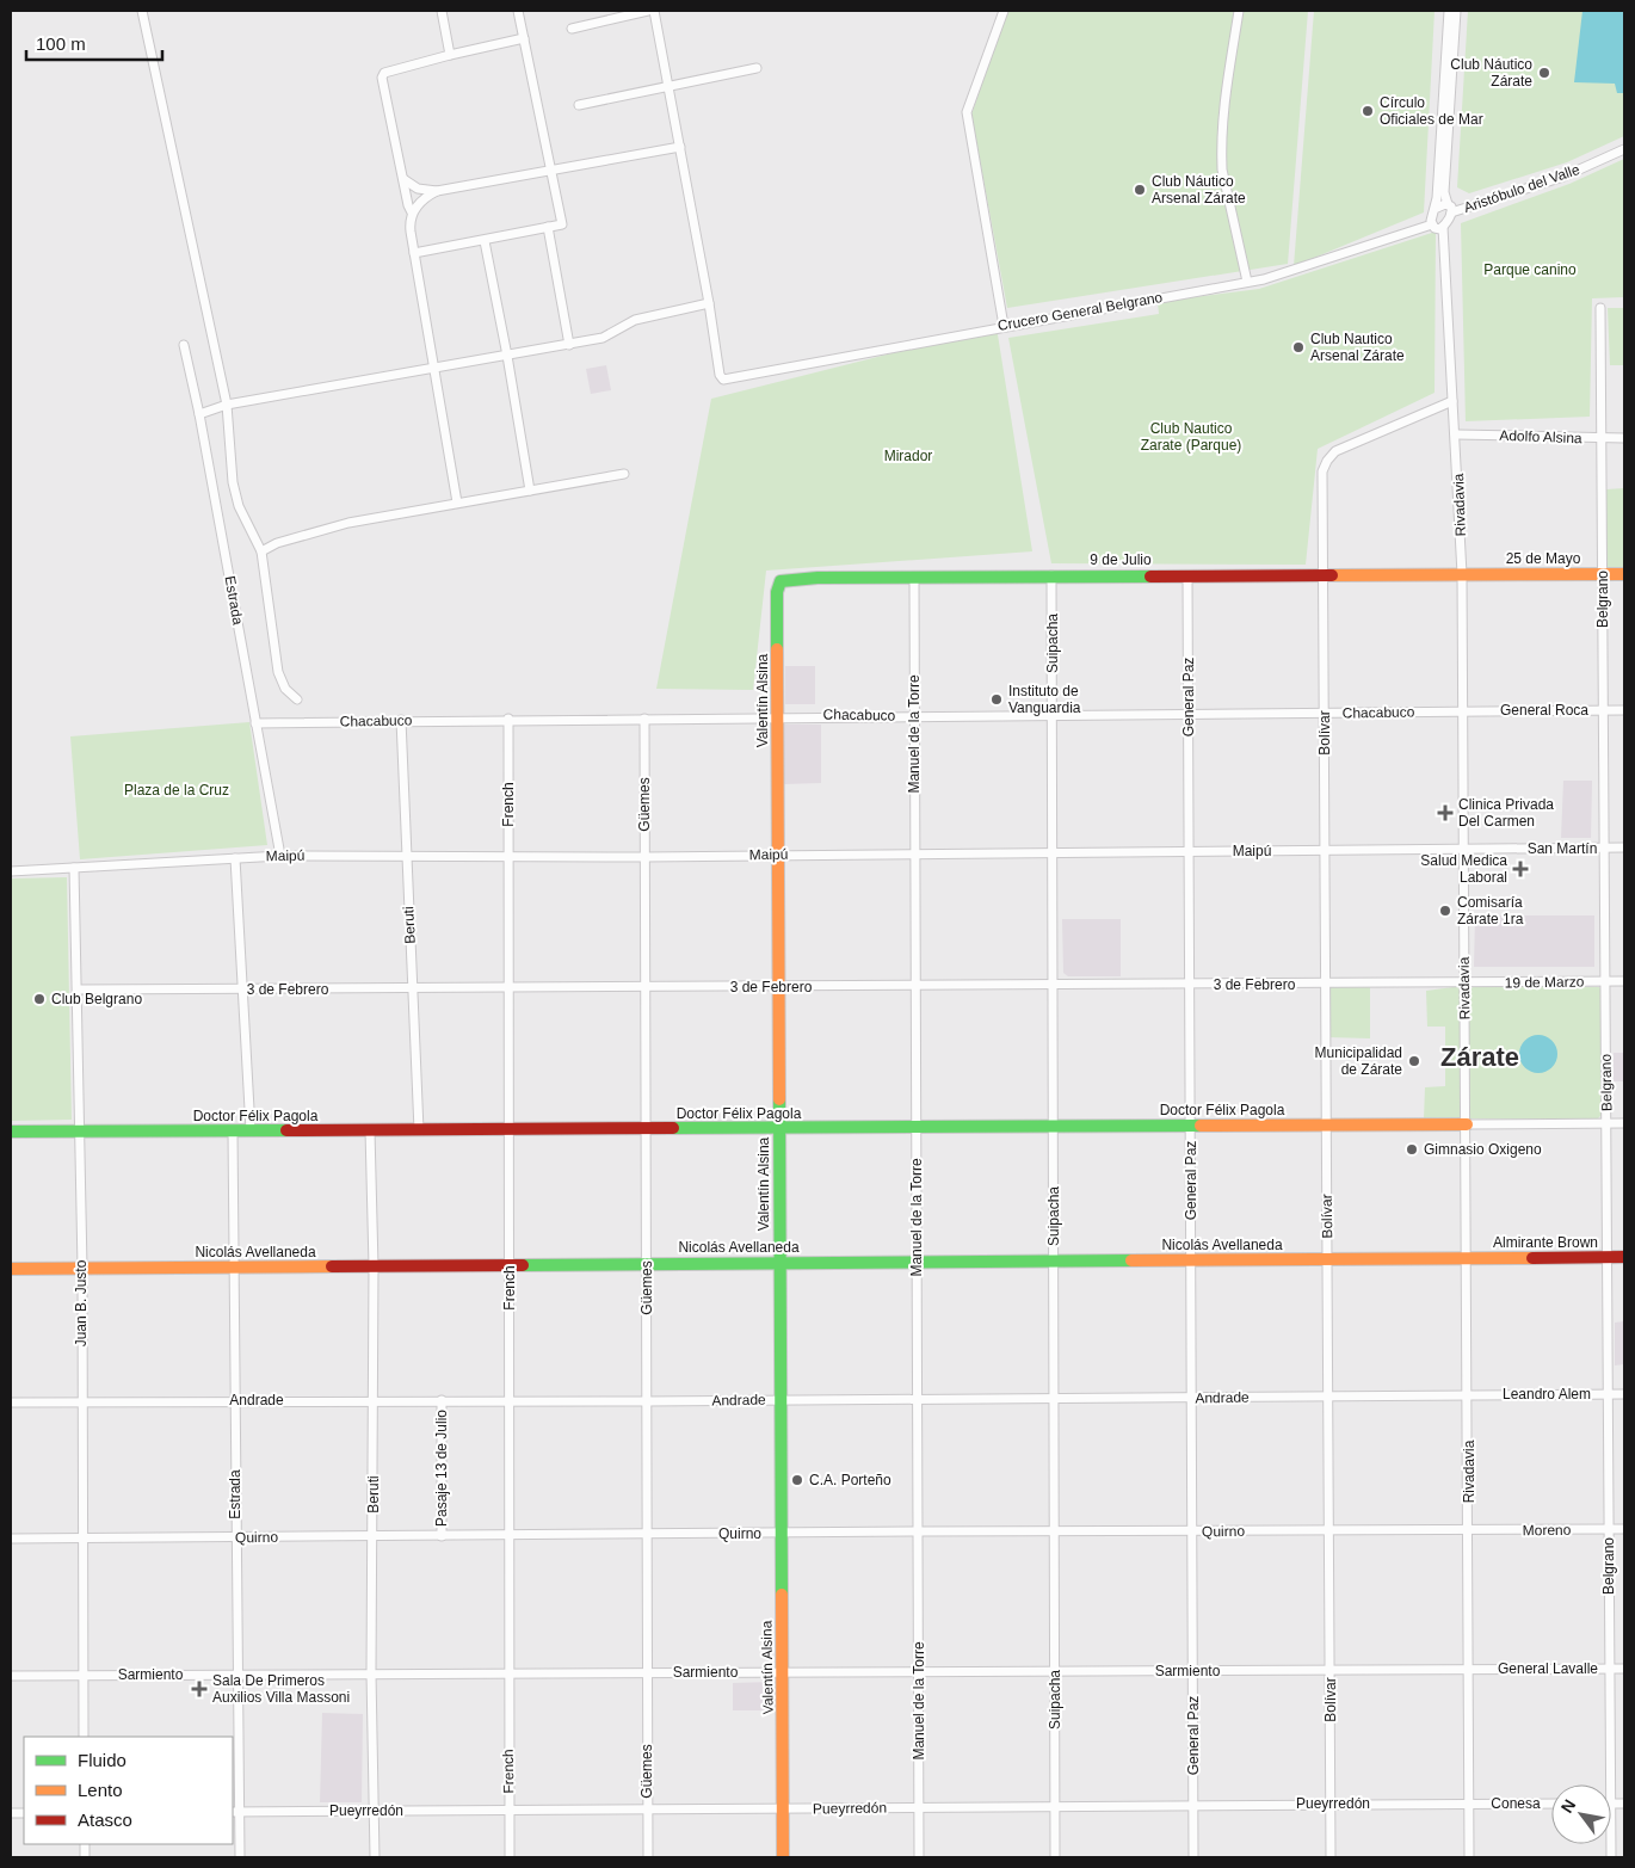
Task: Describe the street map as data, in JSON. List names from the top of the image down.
{
  "streets": {
    "street": [
      "Aristóbulo del Valle",
      "Crucero General Belgrano",
      "Adolfo Alsina",
      "Rivadavia",
      "25 de Mayo",
      "9 de Julio",
      "Belgrano",
      "Estrada",
      "Suipacha",
      "General Paz",
      "Valentín Alsina",
      "General Roca",
      "Chacabuco",
      "Bolívar",
      "Manuel de la Torre",
      "French",
      "Güemes",
      "San Martín",
      "Maipú",
      "Beruti",
      "19 de Marzo",
      "3 de Febrero",
      "Doctor Félix Pagola",
      "Almirante Brown",
      "Nicolás Avellaneda",
      "Juan B. Justo",
      "Leandro Alem",
      "Andrade",
      "Pasaje 13 de Julio",
      "Moreno",
      "Quirno",
      "General Lavalle",
      "Sarmiento",
      "Pueyrredón",
      "Conesa"
    ]
  },
  "crossings": [
    ["Adolfo Alsina", "Rivadavia"],
    ["Adolfo Alsina", "Belgrano"],
    ["Rivadavia", "25 de Mayo"],
    ["Rivadavia", "9 de Julio"],
    ["Rivadavia", "General Roca"],
    ["Rivadavia", "Chacabuco"],
    ["Rivadavia", "Bolívar"],
    ["Rivadavia", "San Martín"],
    ["Rivadavia", "Maipú"],
    ["Rivadavia", "19 de Marzo"],
    ["Rivadavia", "3 de Febrero"],
    ["Rivadavia", "Doctor Félix Pagola"],
    ["Rivadavia", "Almirante Brown"],
    ["Rivadavia", "Nicolás Avellaneda"],
    ["Rivadavia", "Leandro Alem"],
    ["Rivadavia", "Andrade"],
    ["Rivadavia", "Moreno"],
    ["Rivadavia", "Quirno"],
    ["Rivadavia", "General Lavalle"],
    ["Rivadavia", "Sarmiento"],
    ["Rivadavia", "Pueyrredón"],
    ["Rivadavia", "Conesa"],
    ["25 de Mayo", "9 de Julio"],
    ["25 de Mayo", "Belgrano"],
    ["9 de Julio", "Suipacha"],
    ["9 de Julio", "General Paz"],
    ["9 de Julio", "Valentín Alsina"],
    ["9 de Julio", "Bolívar"],
    ["9 de Julio", "Manuel de la Torre"],
    ["Belgrano", "General Roca"],
    ["Belgrano", "San Martín"],
    ["Belgrano", "19 de Marzo"],
    ["Belgrano", "Almirante Brown"],
    ["Belgrano", "Leandro Alem"],
    ["Belgrano", "Moreno"],
    ["Belgrano", "General Lavalle"],
    ["Estrada", "Chacabuco"],
    ["Estrada", "Maipú"],
    ["Estrada", "Doctor Félix Pagola"],
    ["Estrada", "Nicolás Avellaneda"],
    ["Estrada", "Andrade"],
    ["Estrada", "Quirno"],
    ["Estrada", "Sarmiento"],
    ["Estrada", "Pueyrredón"],
    ["Suipacha", "Chacabuco"],
    ["Suipacha", "Maipú"],
    ["Suipacha", "3 de Febrero"],
    ["Suipacha", "Doctor Félix Pagola"],
    ["Suipacha", "Nicolás Avellaneda"],
    ["Suipacha", "Andrade"],
    ["Suipacha", "Quirno"],
    ["Suipacha", "Sarmiento"],
    ["Suipacha", "Pueyrredón"],
    ["General Paz", "Chacabuco"],
    ["General Paz", "Maipú"],
    ["General Paz", "3 de Febrero"],
    ["General Paz", "Doctor Félix Pagola"],
    ["General Paz", "Nicolás Avellaneda"],
    ["General Paz", "Andrade"],
    ["General Paz", "Quirno"],
    ["General Paz", "Sarmiento"],
    ["General Paz", "Pueyrredón"],
    ["Valentín Alsina", "Chacabuco"],
    ["Valentín Alsina", "Maipú"],
    ["Valentín Alsina", "3 de Febrero"],
    ["Valentín Alsina", "Doctor Félix Pagola"],
    ["Valentín Alsina", "Nicolás Avellaneda"],
    ["Valentín Alsina", "Andrade"],
    ["Valentín Alsina", "Quirno"],
    ["Valentín Alsina", "Sarmiento"],
    ["Valentín Alsina", "Pueyrredón"],
    ["General Roca", "Chacabuco"],
    ["Chacabuco", "Bolívar"],
    ["Chacabuco", "Manuel de la Torre"],
    ["Chacabuco", "French"],
    ["Chacabuco", "Güemes"],
    ["Chacabuco", "Beruti"],
    ["Bolívar", "Maipú"],
    ["Bolívar", "3 de Febrero"],
    ["Bolívar", "Doctor Félix Pagola"],
    ["Bolívar", "Nicolás Avellaneda"],
    ["Bolívar", "Andrade"],
    ["Bolívar", "Quirno"],
    ["Bolívar", "Sarmiento"],
    ["Bolívar", "Pueyrredón"],
    ["Manuel de la Torre", "Maipú"],
    ["Manuel de la Torre", "3 de Febrero"],
    ["Manuel de la Torre", "Doctor Félix Pagola"],
    ["Manuel de la Torre", "Nicolás Avellaneda"],
    ["Manuel de la Torre", "Andrade"],
    ["Manuel de la Torre", "Quirno"],
    ["Manuel de la Torre", "Sarmiento"],
    ["Manuel de la Torre", "Pueyrredón"],
    ["French", "Maipú"],
    ["French", "3 de Febrero"],
    ["French", "Doctor Félix Pagola"],
    ["French", "Nicolás Avellaneda"],
    ["French", "Andrade"],
    ["French", "Quirno"],
    ["French", "Sarmiento"],
    ["French", "Pueyrredón"],
    ["Güemes", "Maipú"],
    ["Güemes", "3 de Febrero"],
    ["Güemes", "Doctor Félix Pagola"],
    ["Güemes", "Nicolás Avellaneda"],
    ["Güemes", "Andrade"],
    ["Güemes", "Quirno"],
    ["Güemes", "Sarmiento"],
    ["Güemes", "Pueyrredón"],
    ["San Martín", "Maipú"],
    ["Maipú", "Beruti"],
    ["Maipú", "Juan B. Justo"],
    ["Beruti", "3 de Febrero"],
    ["Beruti", "Doctor Félix Pagola"],
    ["Beruti", "Nicolás Avellaneda"],
    ["Beruti", "Andrade"],
    ["Beruti", "Quirno"],
    ["Beruti", "Sarmiento"],
    ["Beruti", "Pueyrredón"],
    ["19 de Marzo", "3 de Febrero"],
    ["3 de Febrero", "Juan B. Justo"],
    ["Doctor Félix Pagola", "Juan B. Justo"],
    ["Almirante Brown", "Nicolás Avellaneda"],
    ["Nicolás Avellaneda", "Juan B. Justo"],
    ["Juan B. Justo", "Andrade"],
    ["Juan B. Justo", "Quirno"],
    ["Juan B. Justo", "Sarmiento"],
    ["Leandro Alem", "Andrade"],
    ["Andrade", "Pasaje 13 de Julio"],
    ["Pasaje 13 de Julio", "Quirno"],
    ["Moreno", "Quirno"],
    ["General Lavalle", "Sarmiento"],
    ["Pueyrredón", "Conesa"]
  ],
  "districts": ["Zárate"],
  "parks": [
    "Parque canino",
    "Club Nautico Zarate (Parque)",
    "Mirador",
    "Plaza de la Cruz"
  ],
  "places": {
    "other": [
      "Club Náutico Zárate",
      "Círculo Oficiales de Mar",
      "Club Náutico Arsenal Zárate",
      "Club Nautico Arsenal Zárate",
      "Instituto de Vanguardia",
      "Comisaría Zárate 1ra",
      "Club Belgrano",
      "Municipalidad de Zárate",
      "Gimnasio Oxigeno",
      "C.A. Porteño"
    ],
    "health": ["Clinica Privada Del Carmen", "Salud Medica Laboral", "Sala De Primeros Auxilios Villa Massoni"]
  },
  "legend": ["Fluido", "Lento", "Atasco"],
  "scale_bar": "100 m",
  "north": "top left"
}
